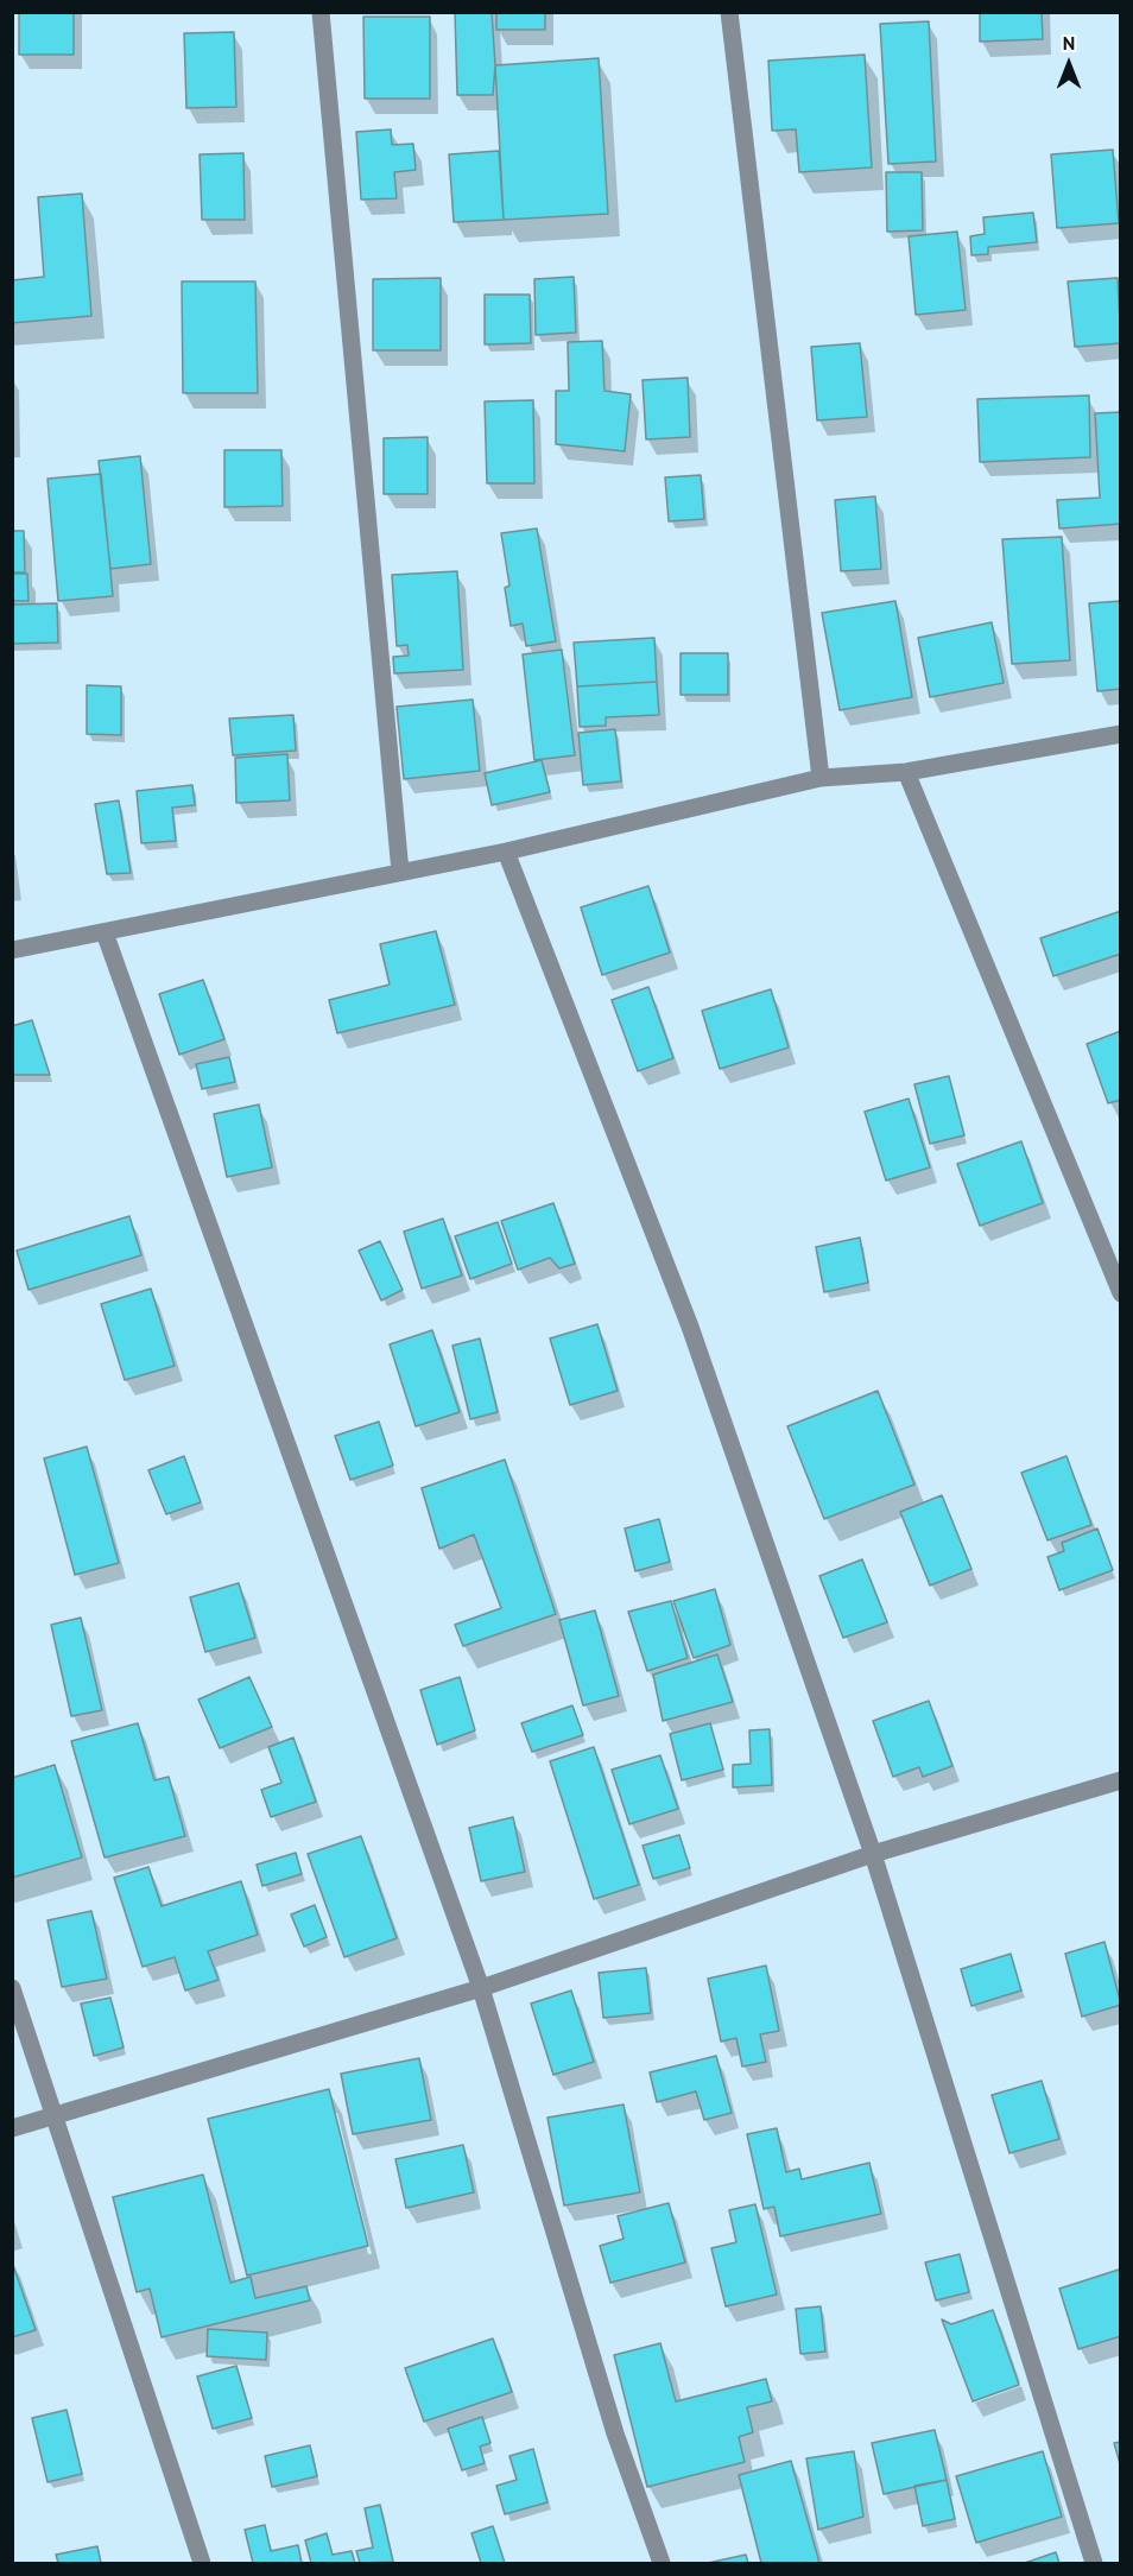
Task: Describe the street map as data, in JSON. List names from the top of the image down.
{
  "north": "top"
}
